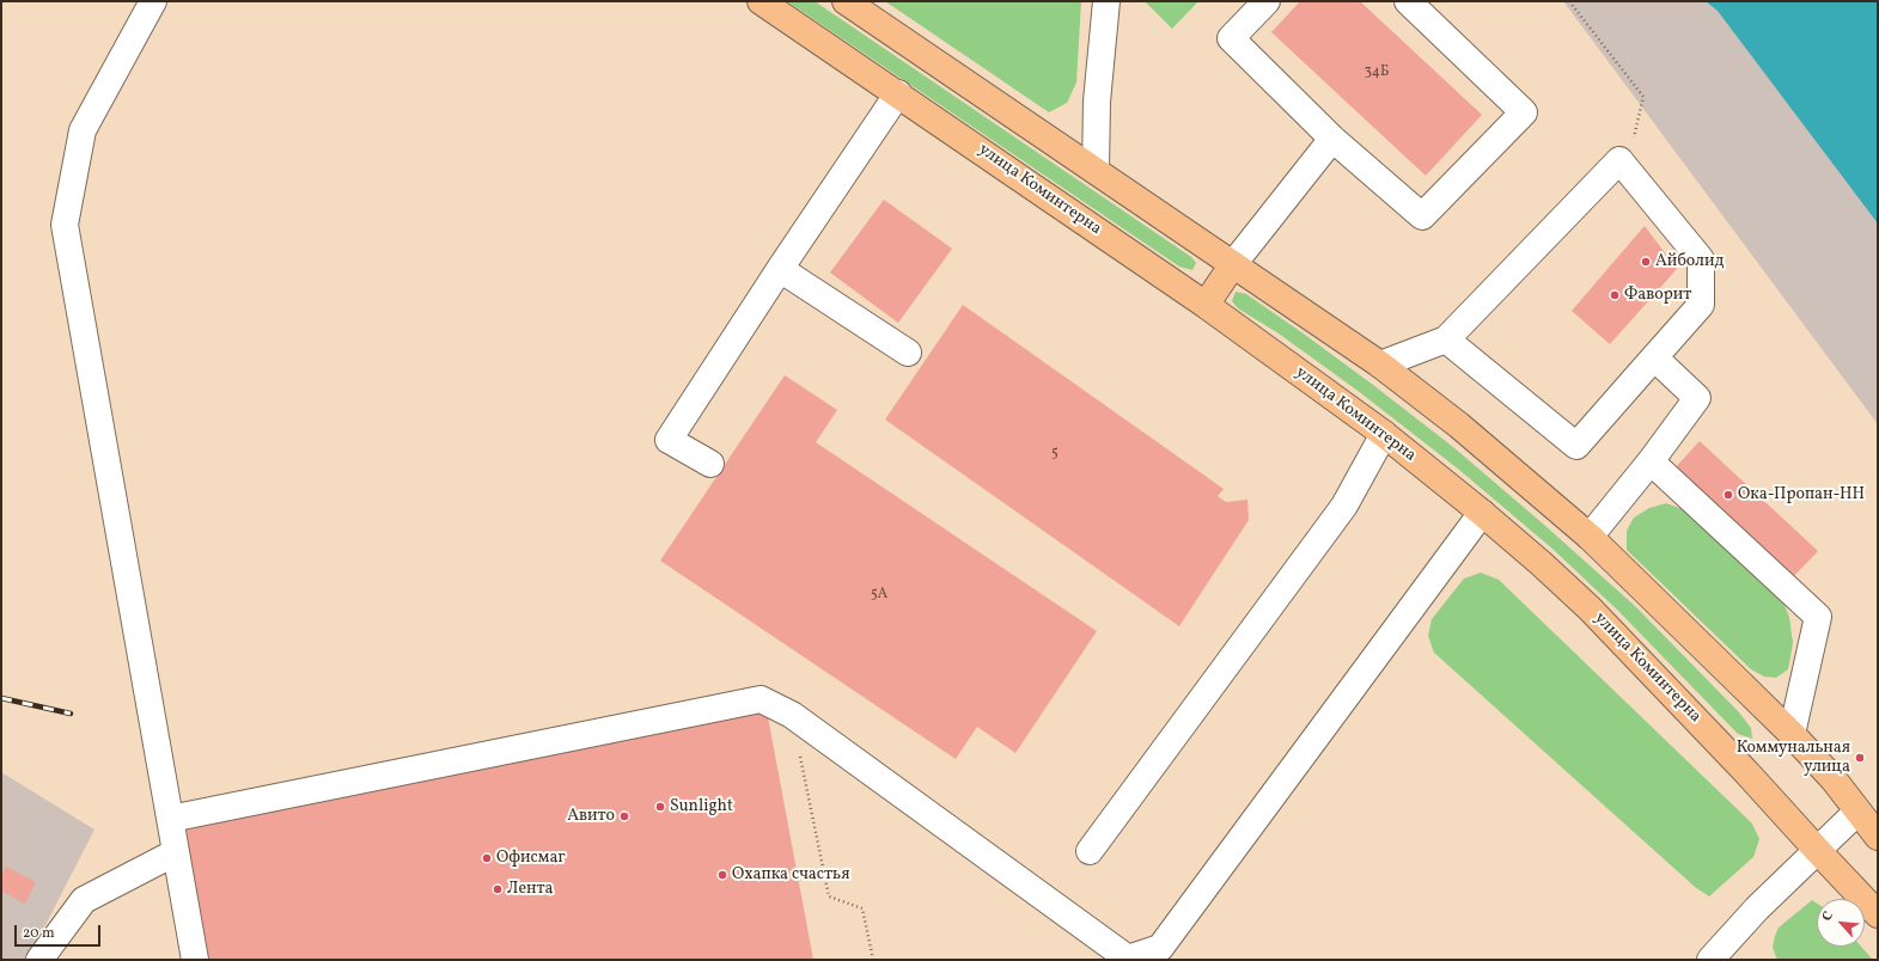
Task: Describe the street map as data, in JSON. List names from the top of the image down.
{
  "streets": {
    "main road": ["улица Коминтерна"]
  },
  "places": [
    "Айболид",
    "Фаворит",
    "Ока-Пропан-НН",
    "Коммунальная улица",
    "Sunlight",
    "Авито",
    "Офисмаг",
    "Охапка счастья",
    "Лента"
  ],
  "house_numbers": ["34Б", "5", "5А"],
  "scale_bar": "20 m",
  "north": "top left"
}
